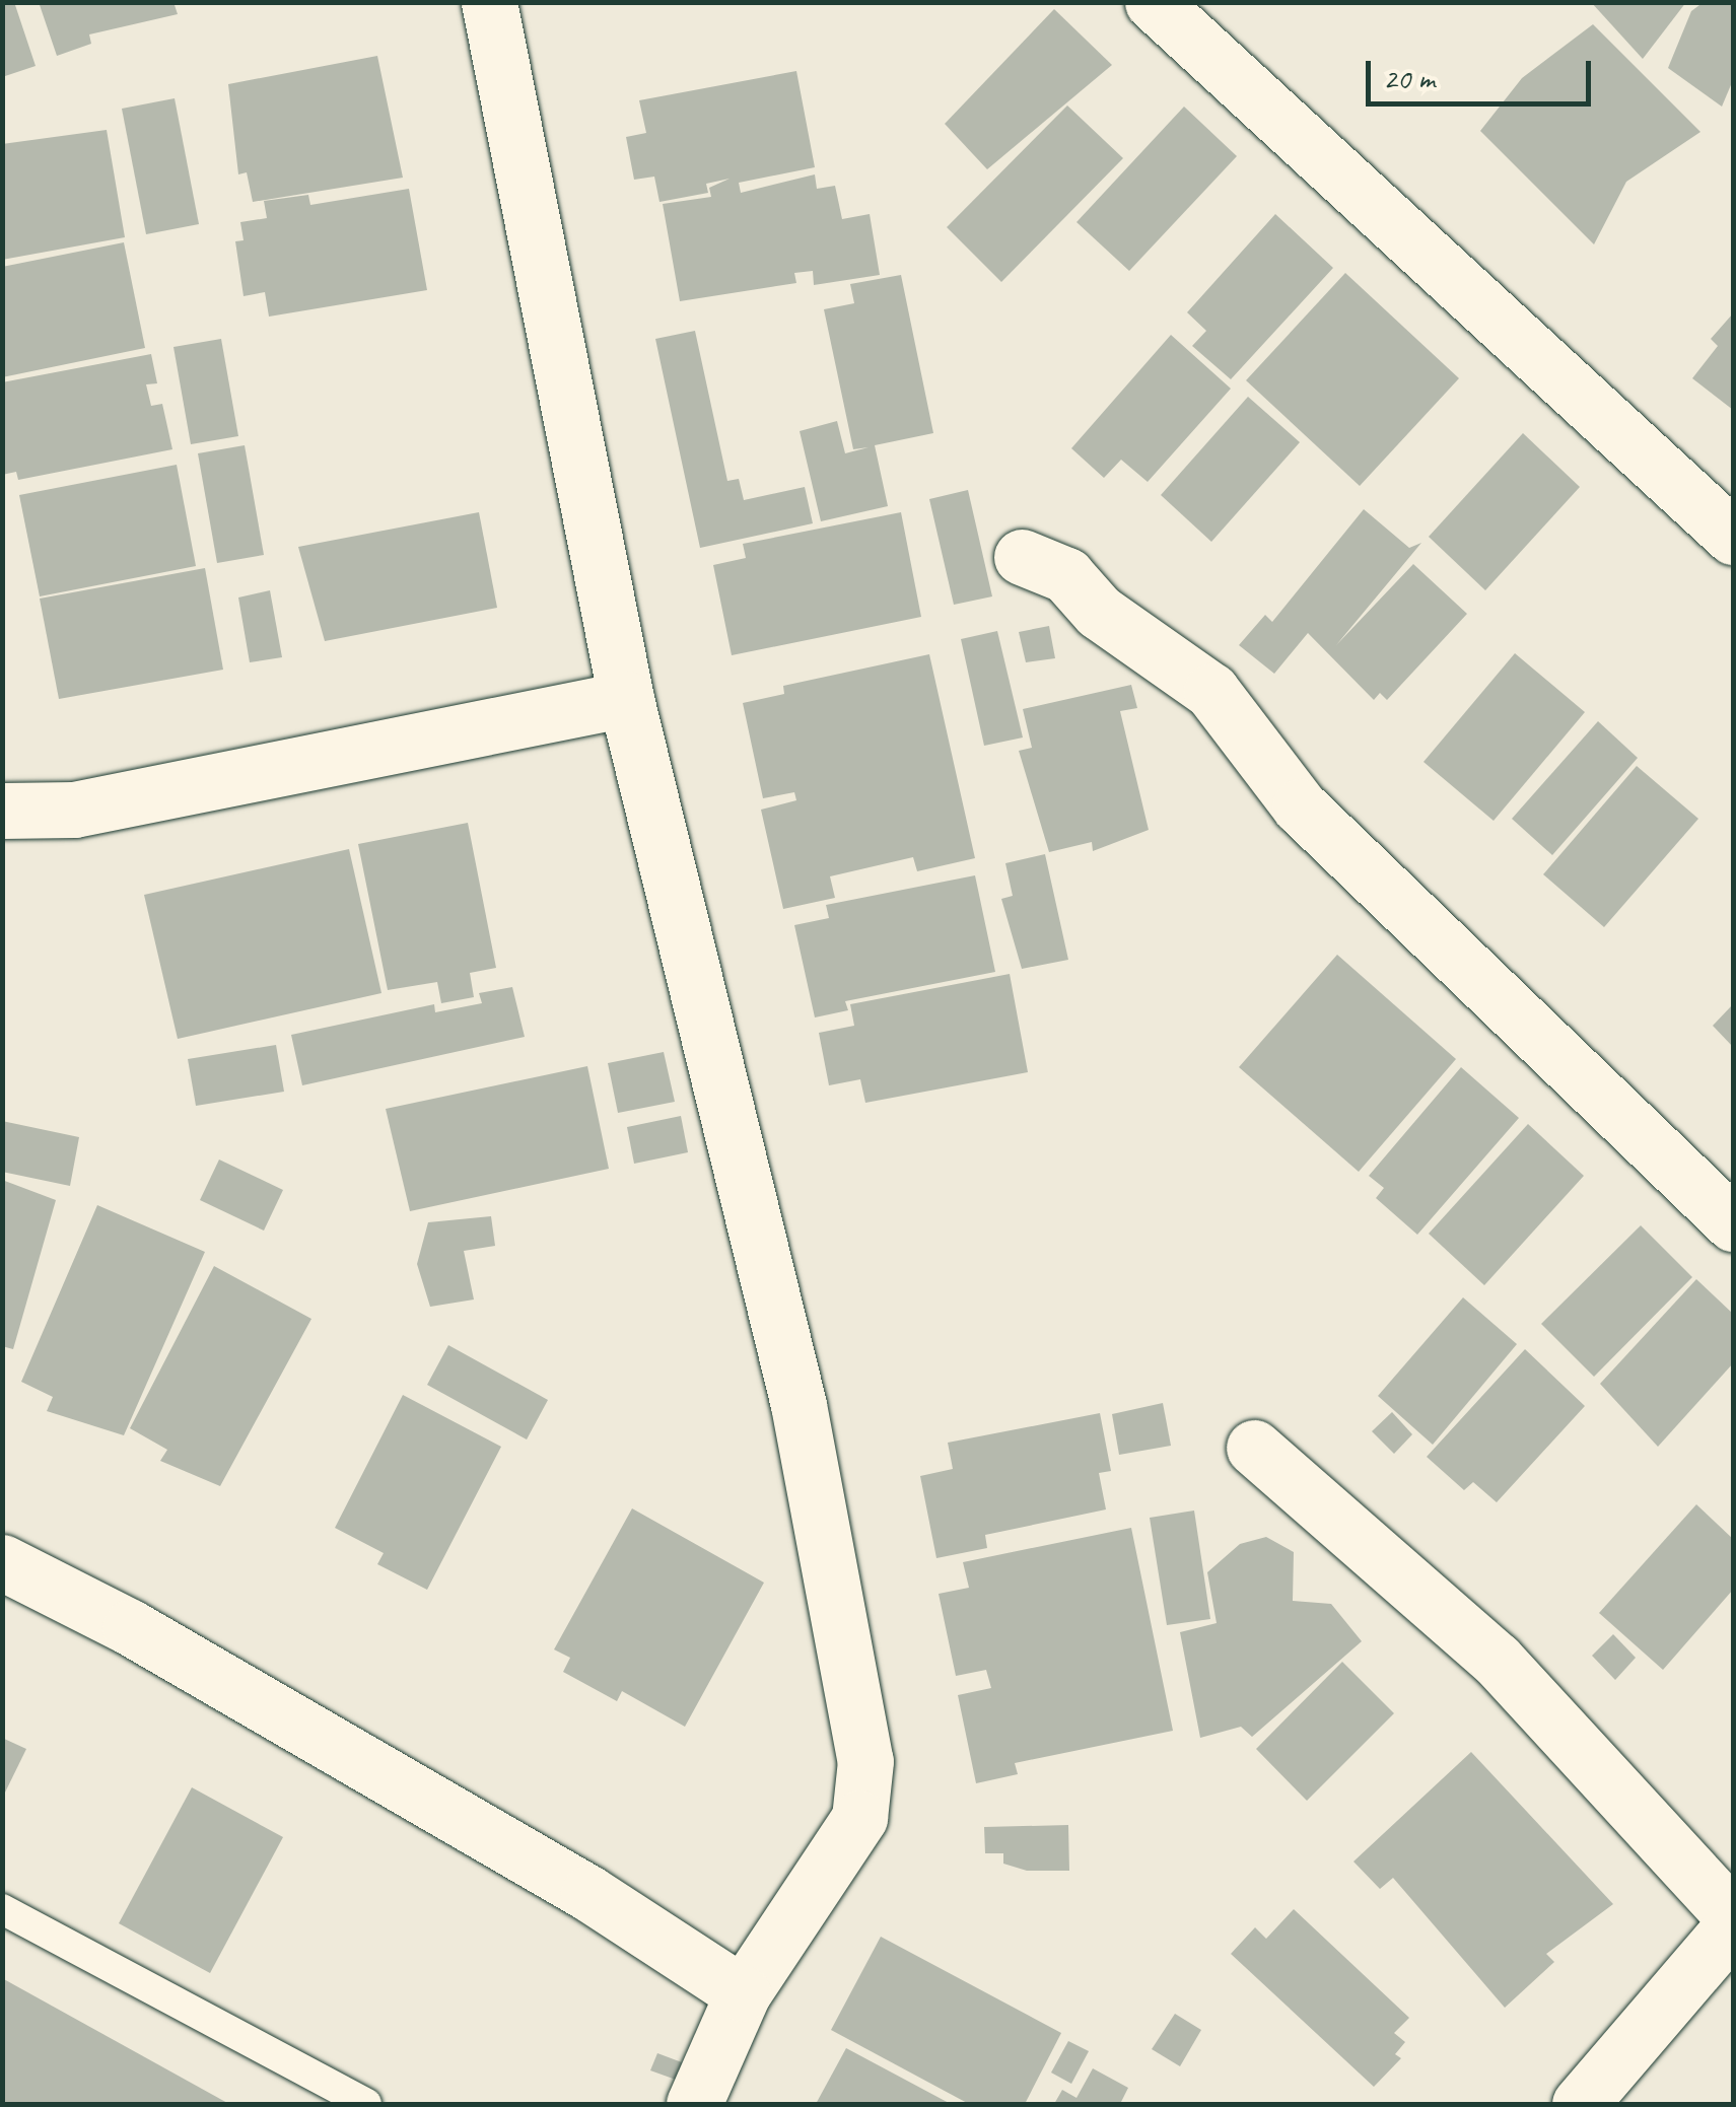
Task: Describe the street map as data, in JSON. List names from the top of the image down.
{
  "scale_bar": "20 m"
}
